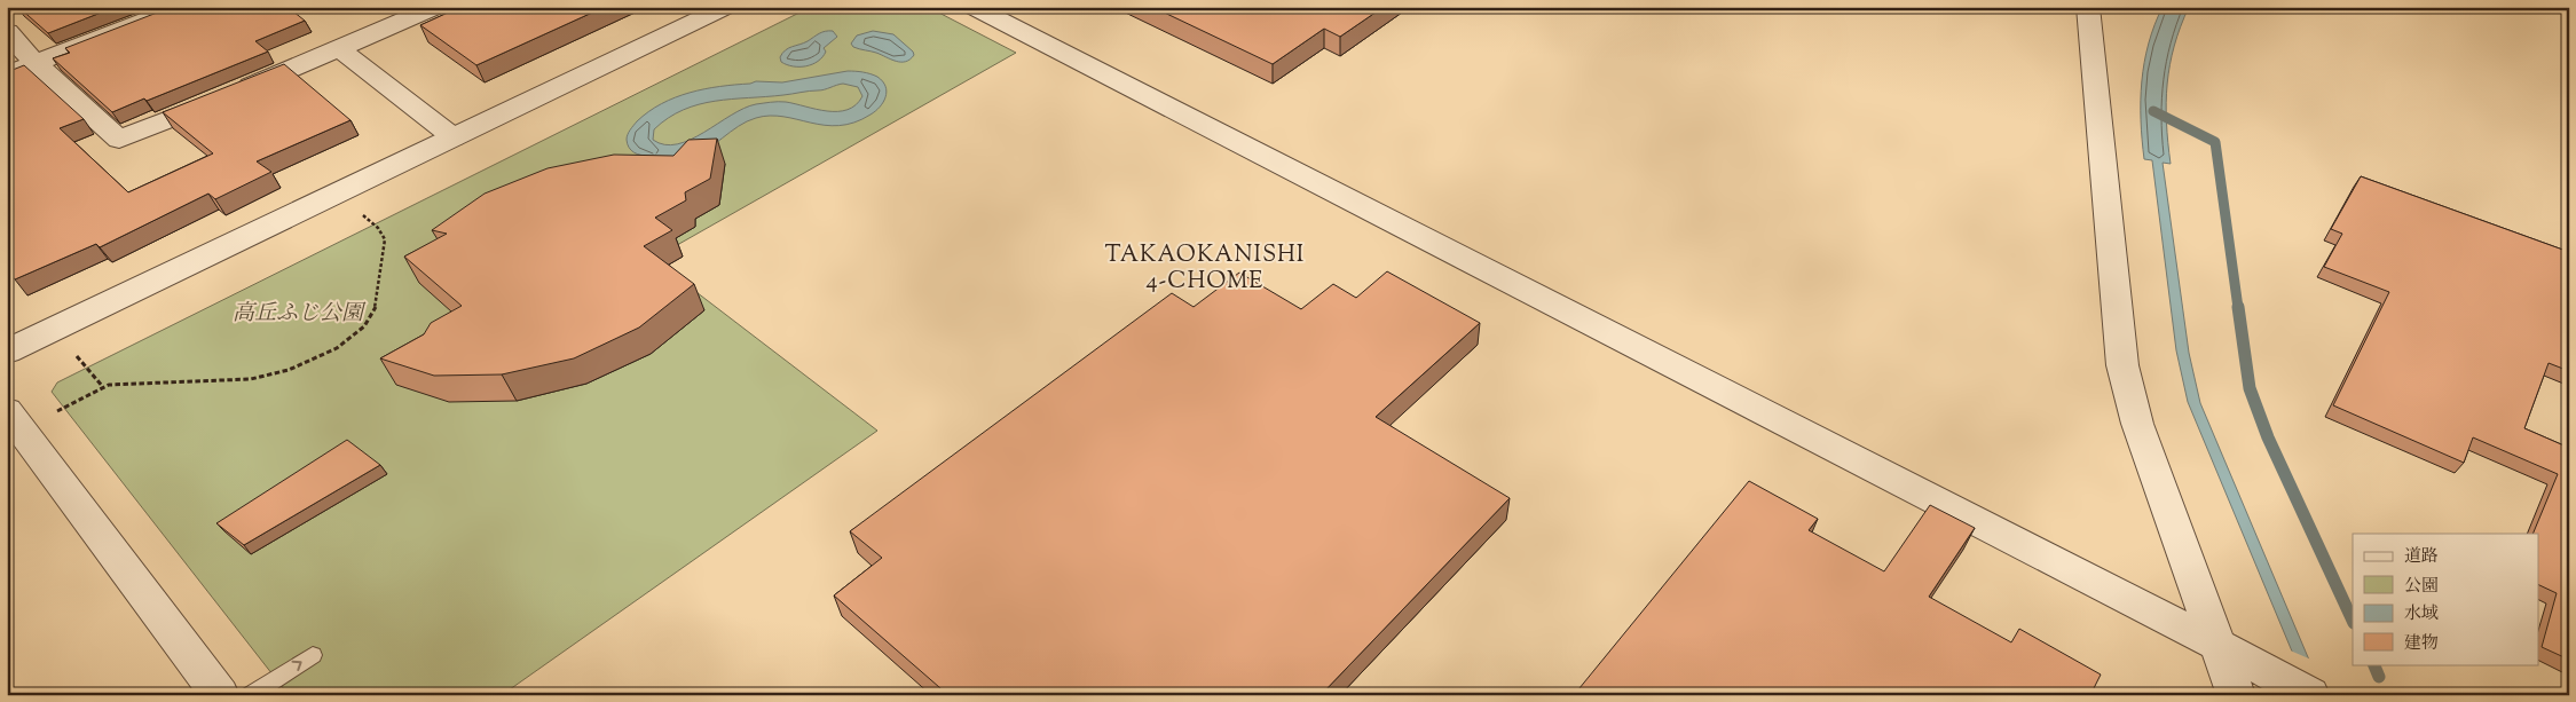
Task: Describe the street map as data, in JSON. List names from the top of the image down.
{
  "districts": ["TAKAOKANISHI 4-CHOME"],
  "parks": ["高丘ふじ公園"],
  "legend": [
    "道路",
    "公園",
    "水域",
    "建物"
  ]
}
